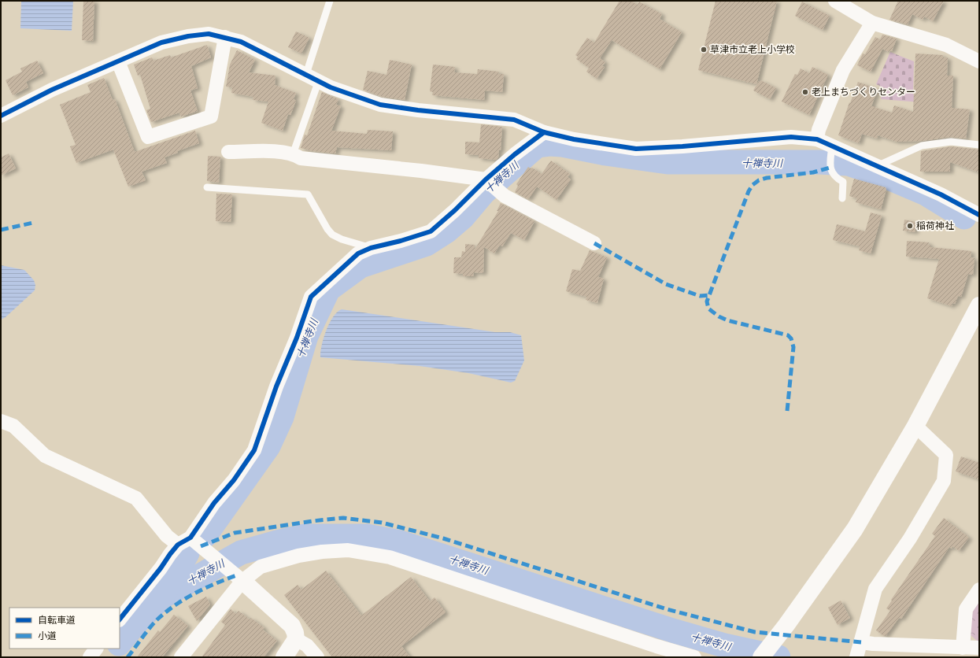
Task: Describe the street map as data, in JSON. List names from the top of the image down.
{
  "water": ["十禅寺川"],
  "places": ["草津市立老上小学校", "老上まちづくりセンター", "稲荷神社"],
  "legend": ["自転車道", "小道"]
}
